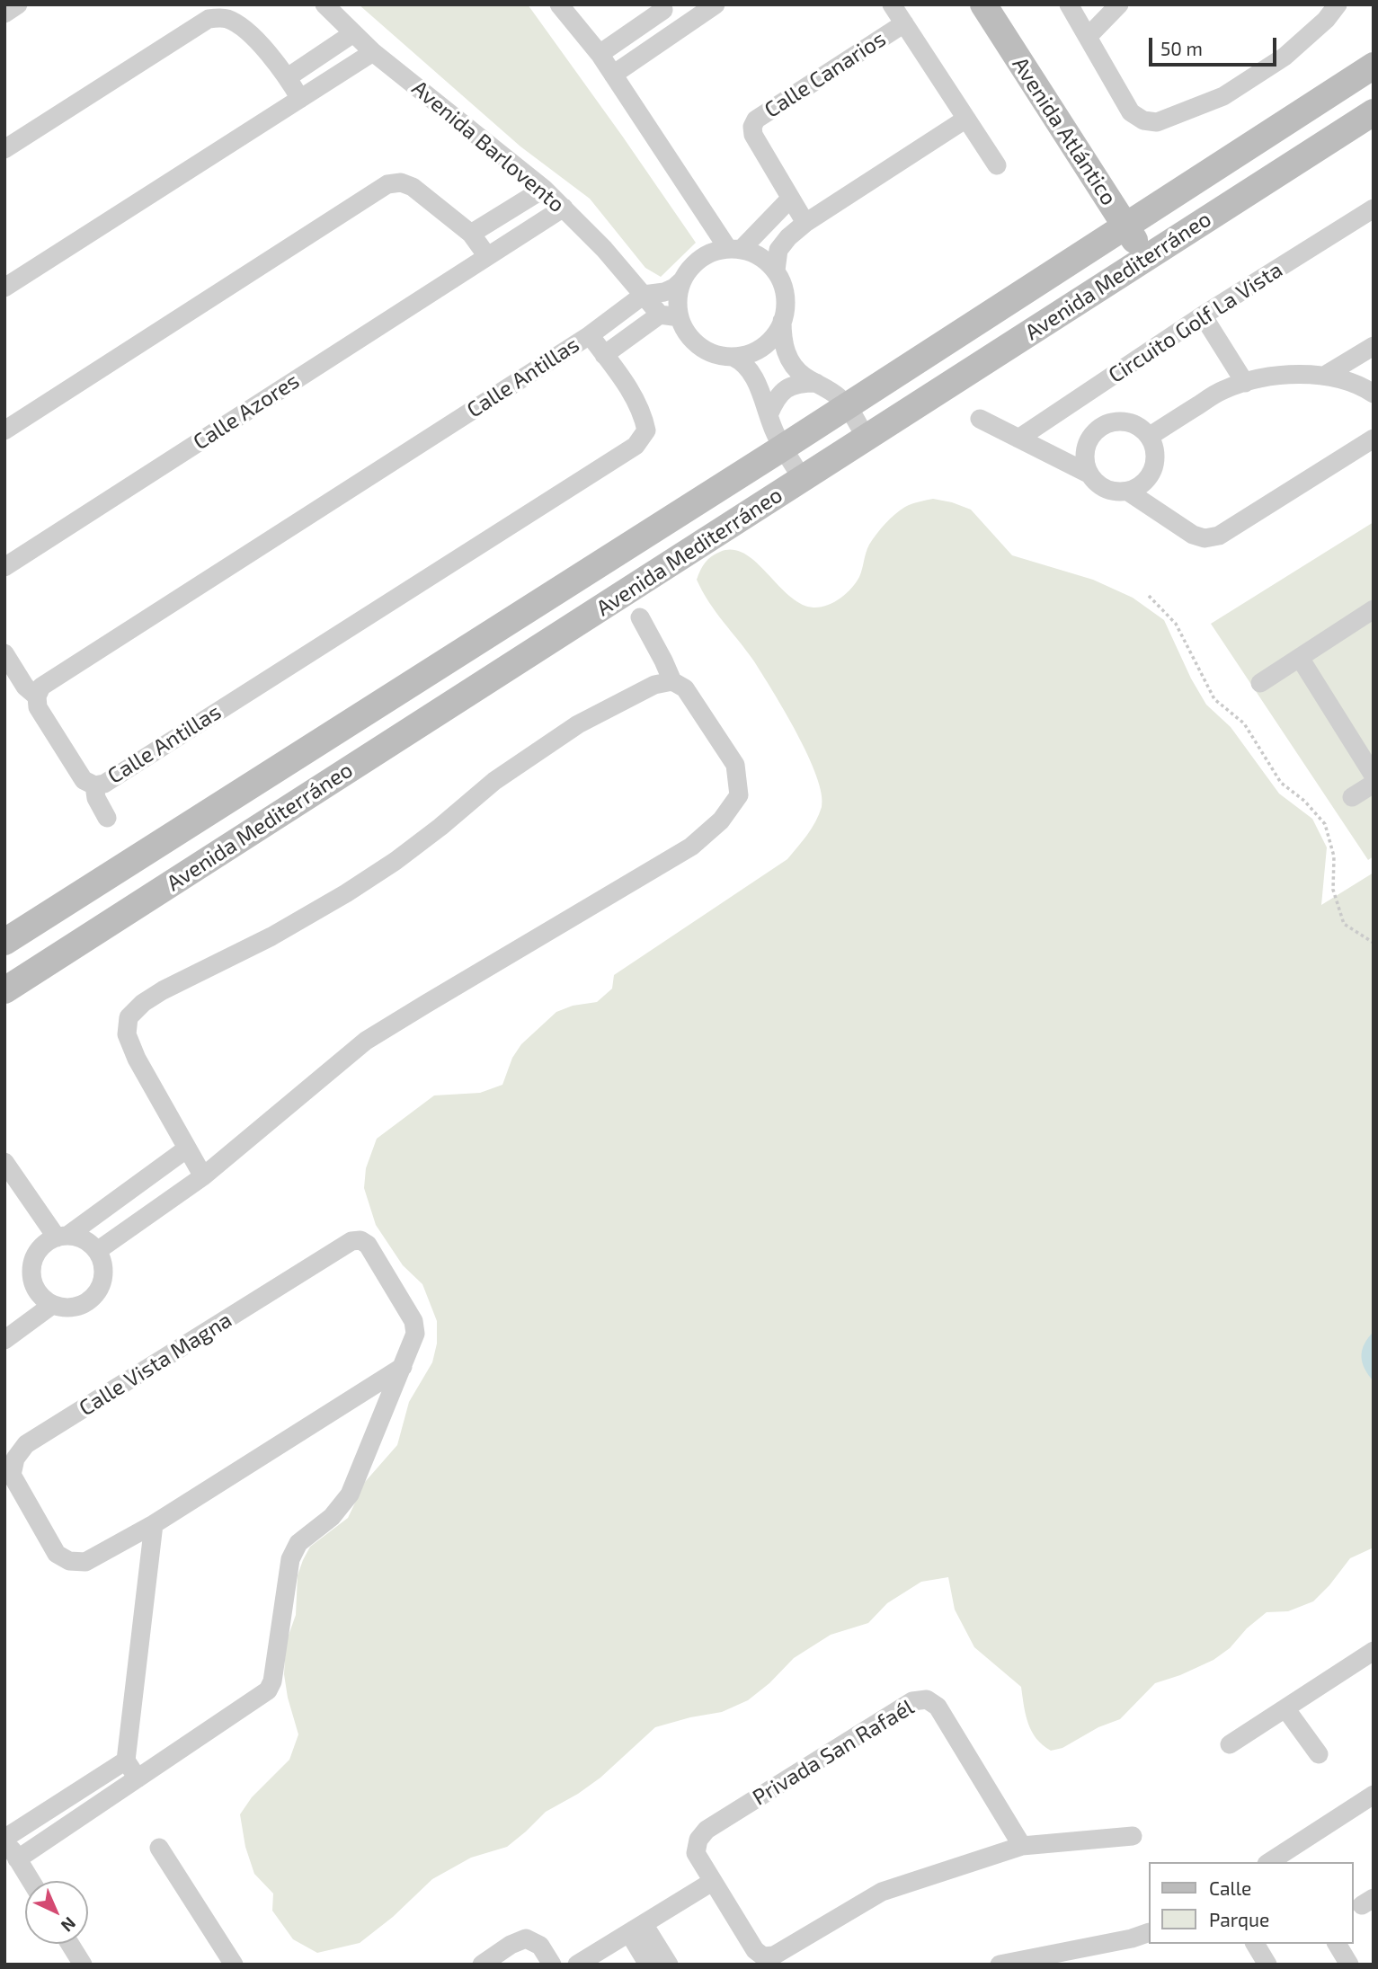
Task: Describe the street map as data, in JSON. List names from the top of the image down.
{
  "streets": {
    "street": [
      "Calle Canarios",
      "Avenida Atlántico",
      "Avenida Barlovento",
      "Avenida Mediterráneo",
      "Circuito Golf La Vista",
      "Calle Antillas",
      "Calle Azores",
      "Calle Vista Magna",
      "Privada San Rafaél"
    ]
  },
  "crossings": [
    ["Avenida Atlántico", "Avenida Mediterráneo"],
    ["Avenida Barlovento", "Calle Antillas"],
    ["Avenida Barlovento", "Calle Azores"]
  ],
  "legend": ["Calle", "Parque"],
  "scale_bar": "50 m",
  "north": "bottom right"
}
